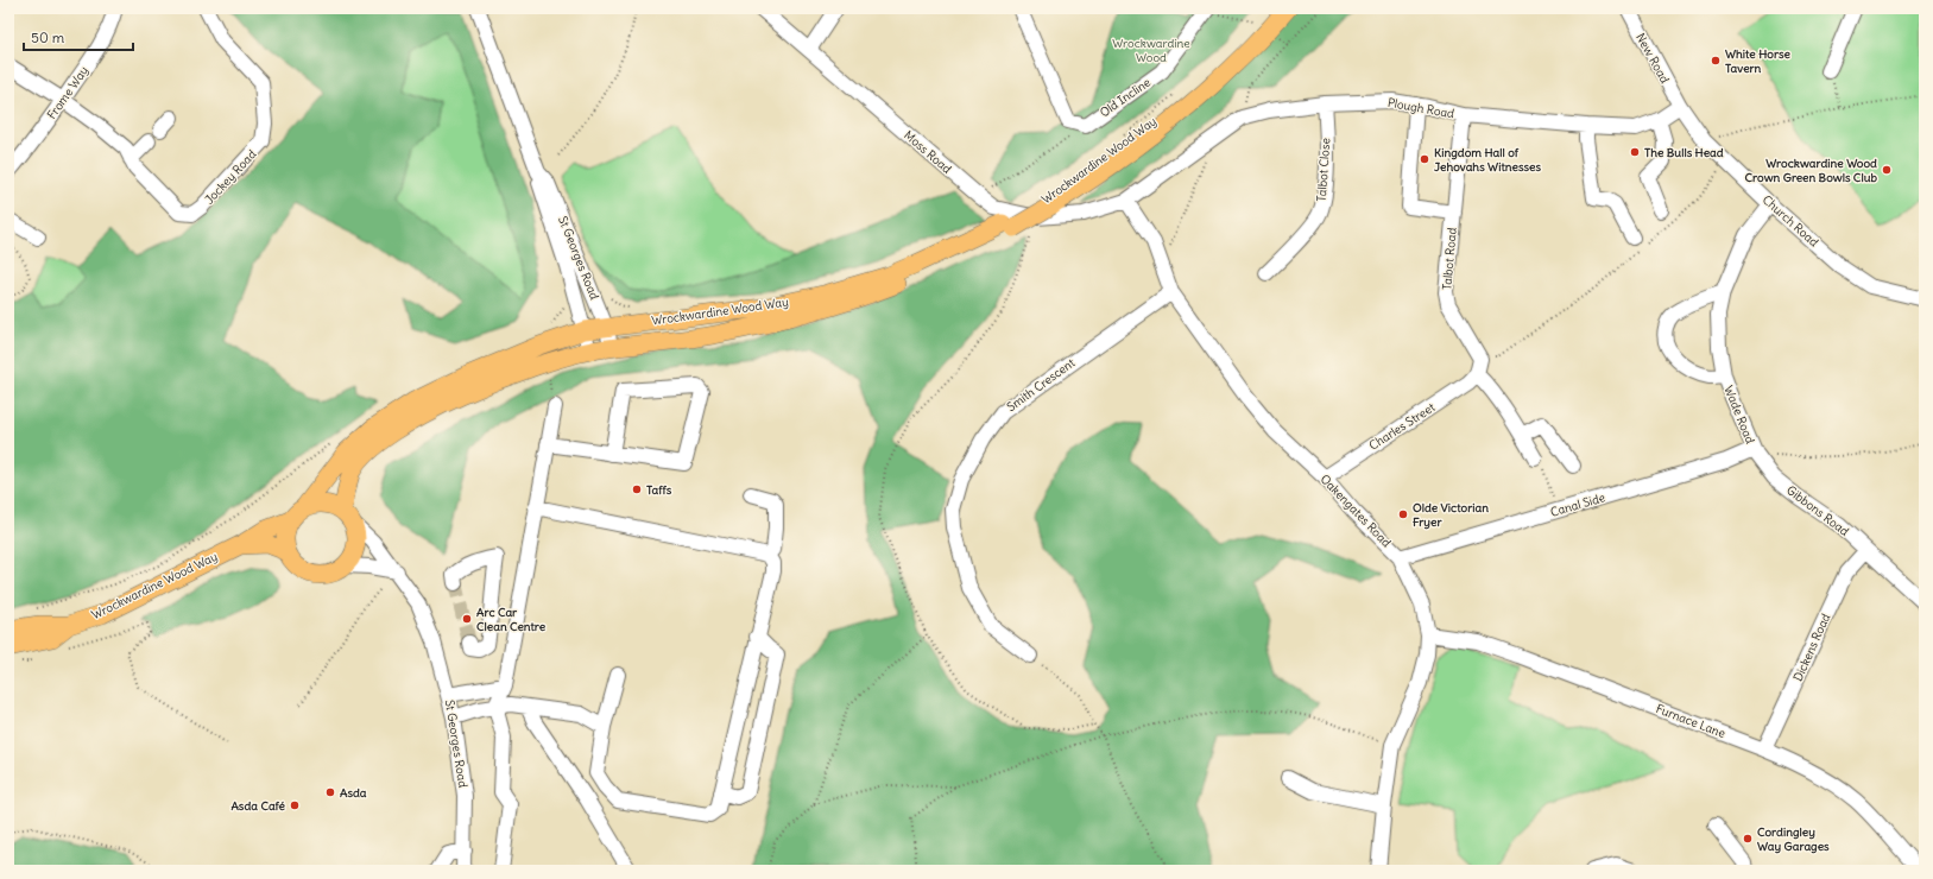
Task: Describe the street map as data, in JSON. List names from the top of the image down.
{
  "streets": {
    "main road": ["Wrockwardine Wood Way"],
    "street": [
      "New Road",
      "Frome Way",
      "Old Incline",
      "Plough Road",
      "Moss Road",
      "Talbot Close",
      "Jockey Road",
      "Church Road",
      "St Georges Road",
      "Talbot Road",
      "Smith Crescent",
      "Wade Road",
      "Charles Street",
      "Canal Side",
      "Oakengates Road",
      "Gibbons Road",
      "Dickens Road",
      "Furnace Lane"
    ]
  },
  "crossings": [
    ["New Road", "Plough Road"],
    ["New Road", "Church Road"],
    ["Frome Way", "Jockey Road"],
    ["Plough Road", "Moss Road"],
    ["Plough Road", "Talbot Close"],
    ["Plough Road", "Church Road"],
    ["Plough Road", "Talbot Road"],
    ["Plough Road", "Oakengates Road"],
    ["Moss Road", "Wrockwardine Wood Way"],
    ["Moss Road", "Oakengates Road"],
    ["Wrockwardine Wood Way", "St Georges Road"],
    ["Church Road", "Wade Road"],
    ["Smith Crescent", "Oakengates Road"],
    ["Wade Road", "Canal Side"],
    ["Wade Road", "Gibbons Road"],
    ["Charles Street", "Oakengates Road"],
    ["Canal Side", "Oakengates Road"],
    ["Canal Side", "Gibbons Road"],
    ["Oakengates Road", "Furnace Lane"],
    ["Gibbons Road", "Dickens Road"],
    ["Dickens Road", "Furnace Lane"]
  ],
  "parks": ["Wrockwardine Wood"],
  "places": [
    "White Horse Tavern",
    "The Bulls Head",
    "Kingdom Hall of Jehovahs Witnesses",
    "Wrockwardine Wood Crown Green Bowls Club",
    "Taffs",
    "Olde Victorian Fryer",
    "Arc Car Clean Centre",
    "Asda",
    "Asda Café",
    "Cordingley Way Garages"
  ],
  "scale_bar": "50 m"
}
